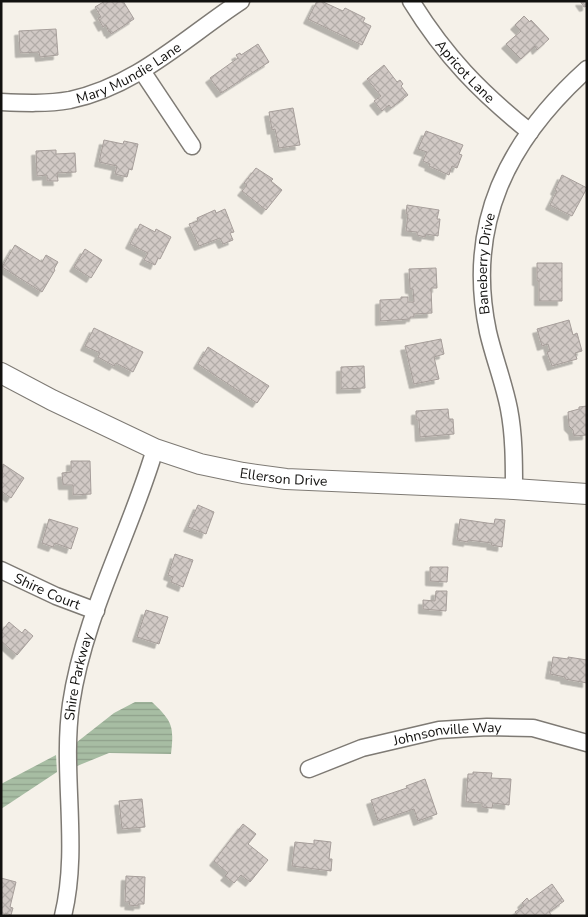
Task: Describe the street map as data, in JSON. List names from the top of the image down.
{
  "streets": {
    "street": [
      "Mary Mundie Lane",
      "Apricot Lane",
      "Baneberry Drive",
      "Ellerson Drive",
      "Shire Court",
      "Shire Parkway",
      "Johnsonville Way"
    ]
  },
  "crossings": [
    ["Apricot Lane", "Baneberry Drive"],
    ["Baneberry Drive", "Ellerson Drive"],
    ["Ellerson Drive", "Shire Parkway"],
    ["Shire Court", "Shire Parkway"]
  ]
}
